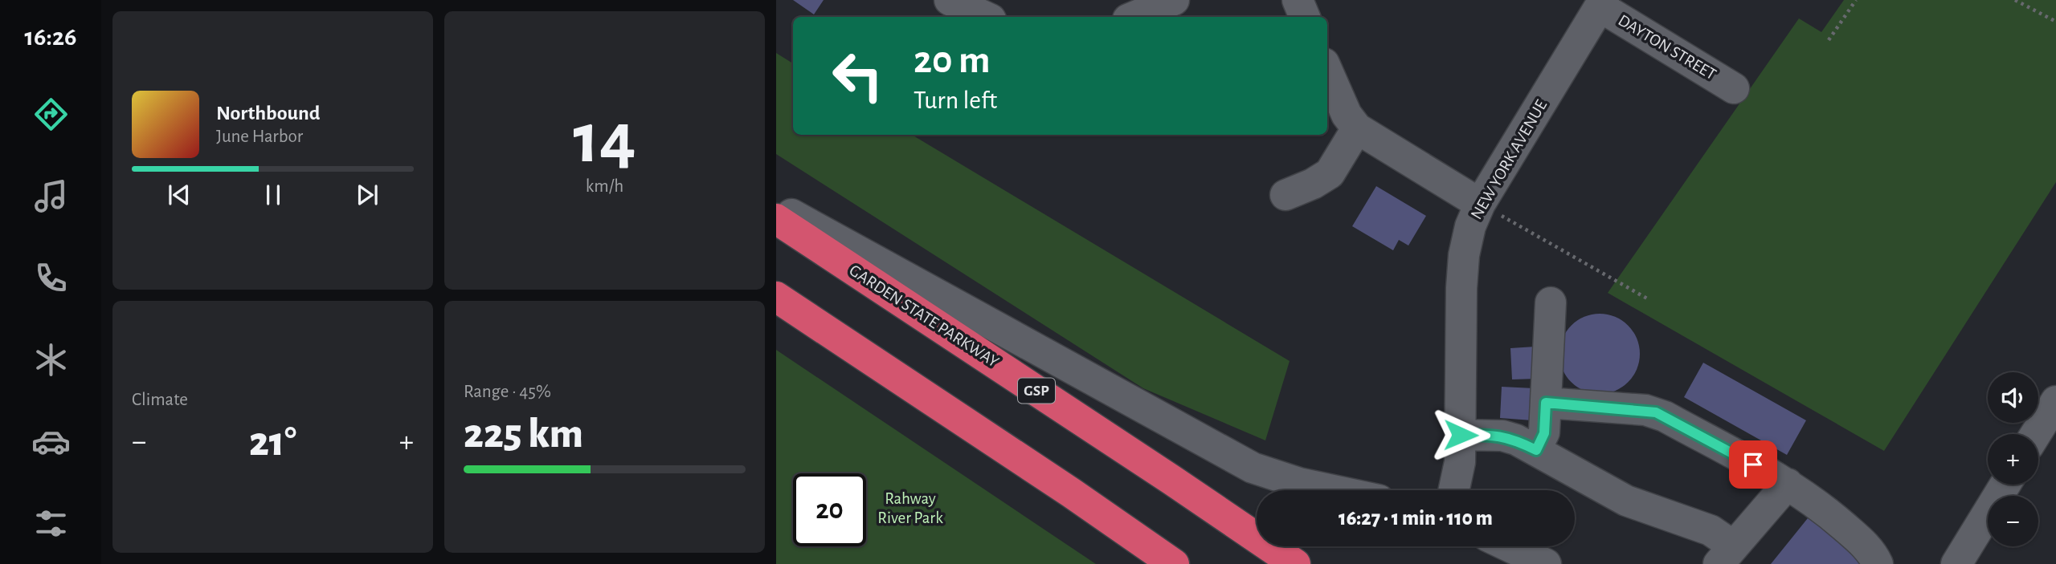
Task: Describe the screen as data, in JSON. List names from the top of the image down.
{
  "streets": {
    "highway": ["GARDEN STATE PARKWAY", "GSP"],
    "street": ["DAYTON STREET", "NEW YORK AVENUE"]
  },
  "crossings": [
    ["DAYTON STREET", "NEW YORK AVENUE"]
  ],
  "parks": ["Rahway River Park"],
  "page": {
    "tabs": "16:26",
    "tile": [
      ["14", "km/h"],
      "Climate",
      ["Range · 45%", "225 km"]
    ],
    "turn": ["20 m", "Turn left"],
    "song": ["Northbound", "June Harbor"],
    "map_buttons": ["+", "−"],
    "heat": ["−", "21°", "+"],
    "limit": "20",
    "trip": "16:27 · 1 min · 110 m"
  }
}
